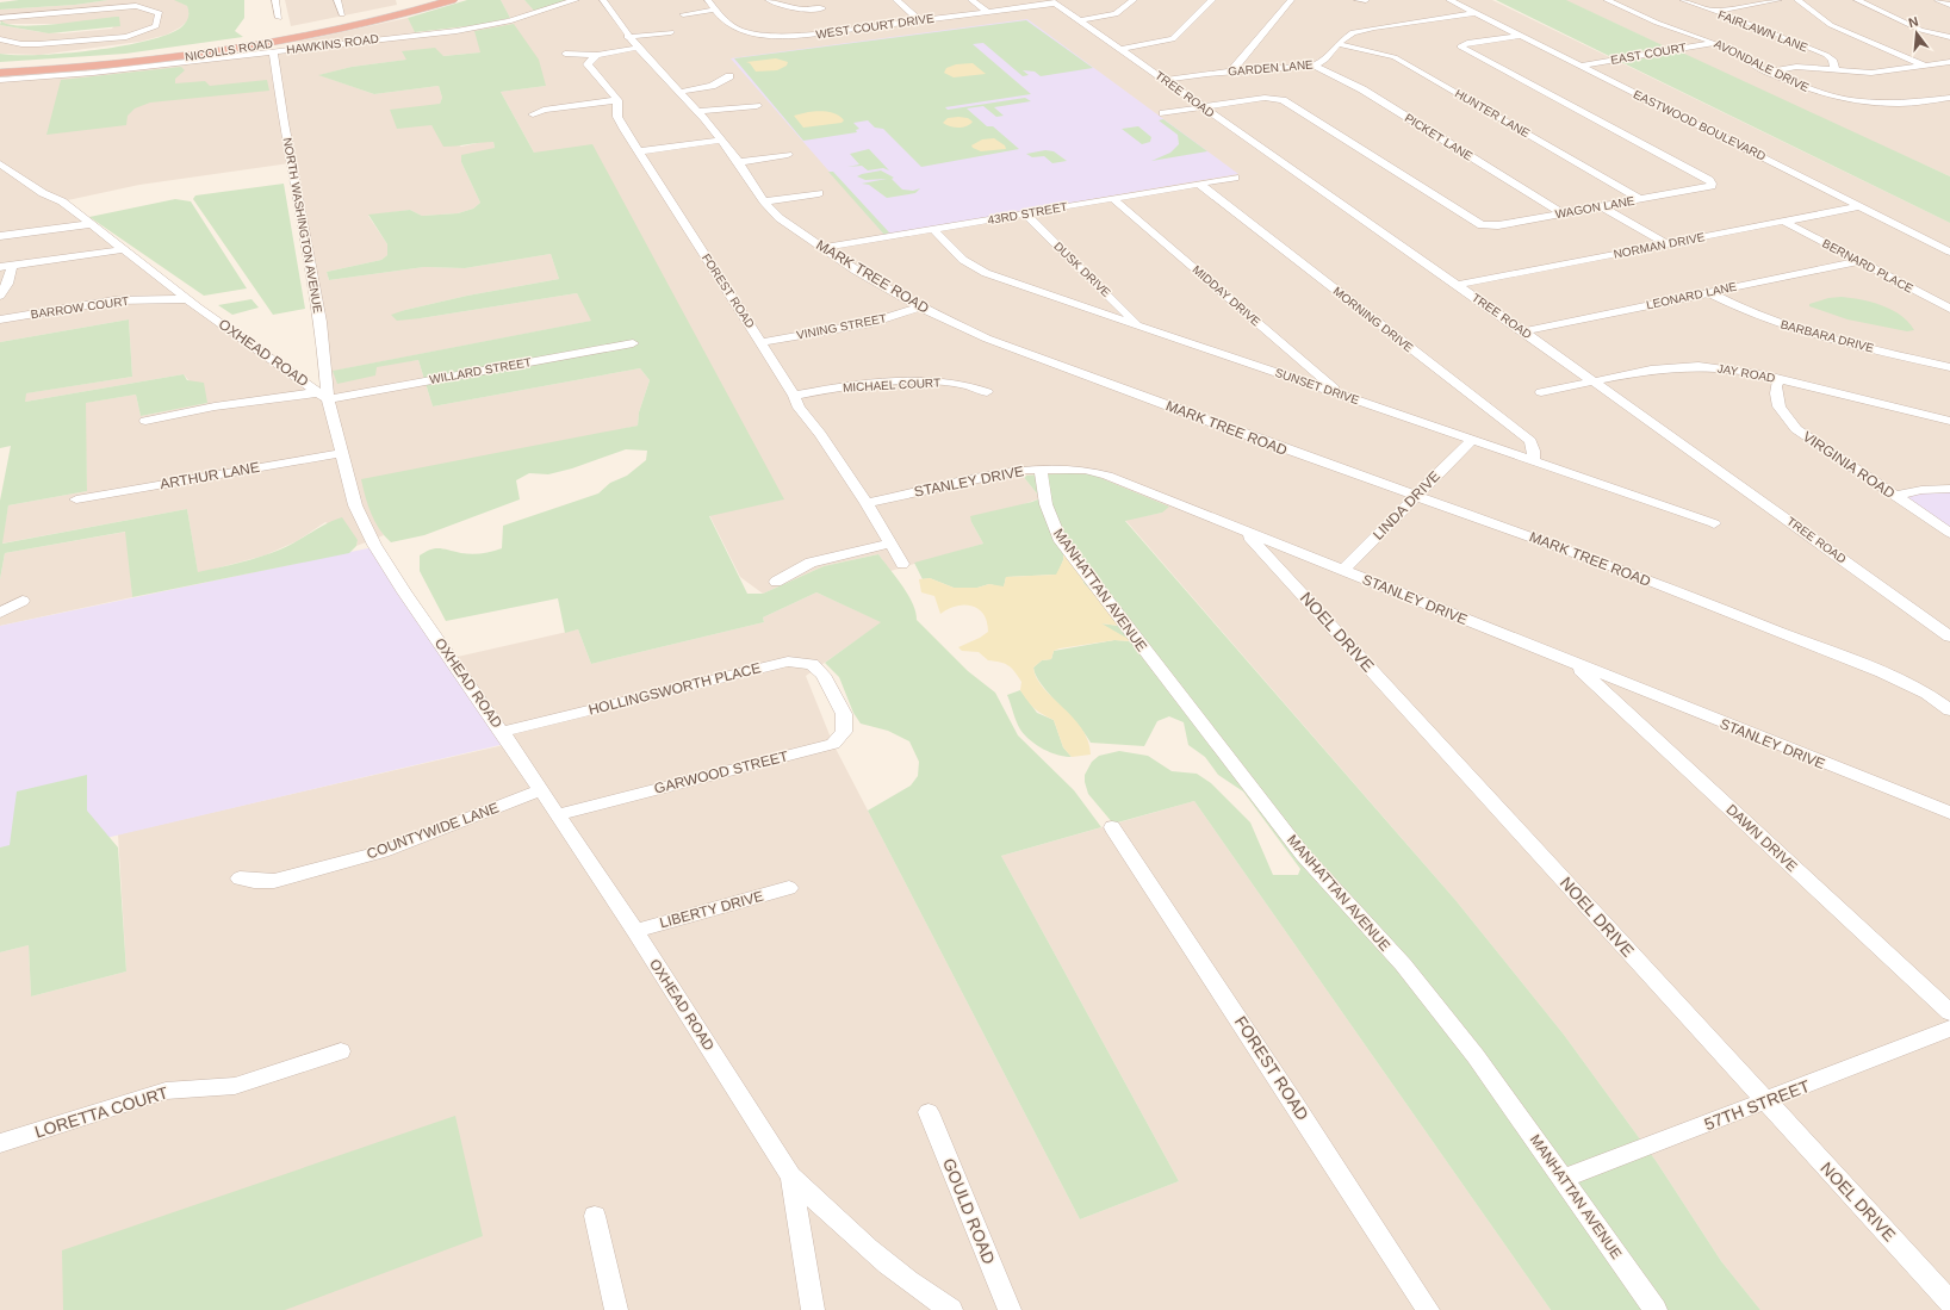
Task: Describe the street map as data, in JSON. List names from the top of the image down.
{
  "streets": {
    "highway": ["NICOLLS ROAD"],
    "street": [
      "WEST COURT DRIVE",
      "FAIRLAWN LANE",
      "HAWKINS ROAD",
      "EAST COURT",
      "AVONDALE DRIVE",
      "GARDEN LANE",
      "TREE ROAD",
      "HUNTER LANE",
      "EASTWOOD BOULEVARD",
      "PICKET LANE",
      "WAGON LANE",
      "43RD STREET",
      "NORTH WASHINGTON AVENUE",
      "NORMAN DRIVE",
      "BERNARD PLACE",
      "DUSK DRIVE",
      "MARK TREE ROAD",
      "FOREST ROAD",
      "MIDDAY DRIVE",
      "LEONARD LANE",
      "BARROW COURT",
      "MORNING DRIVE",
      "VINING STREET",
      "BARBARA DRIVE",
      "OXHEAD ROAD",
      "WILLARD STREET",
      "JAY ROAD",
      "MICHAEL COURT",
      "SUNSET DRIVE",
      "VIRGINIA ROAD",
      "ARTHUR LANE",
      "STANLEY DRIVE",
      "LINDA DRIVE",
      "MANHATTAN AVENUE",
      "NOEL DRIVE",
      "HOLLINGSWORTH PLACE",
      "GARWOOD STREET",
      "COUNTYWIDE LANE",
      "DAWN DRIVE",
      "LIBERTY DRIVE",
      "57TH STREET",
      "LORETTA COURT",
      "GOULD ROAD"
    ]
  },
  "crossings": [
    ["WEST COURT DRIVE", "TREE ROAD"],
    ["HAWKINS ROAD", "NORTH WASHINGTON AVENUE"],
    ["EAST COURT", "AVONDALE DRIVE"],
    ["EAST COURT", "EASTWOOD BOULEVARD"],
    ["GARDEN LANE", "TREE ROAD"],
    ["GARDEN LANE", "HUNTER LANE"],
    ["GARDEN LANE", "EASTWOOD BOULEVARD"],
    ["GARDEN LANE", "PICKET LANE"],
    ["TREE ROAD", "WAGON LANE"],
    ["TREE ROAD", "NORMAN DRIVE"],
    ["TREE ROAD", "LEONARD LANE"],
    ["TREE ROAD", "JAY ROAD"],
    ["HUNTER LANE", "WAGON LANE"],
    ["EASTWOOD BOULEVARD", "WAGON LANE"],
    ["EASTWOOD BOULEVARD", "NORMAN DRIVE"],
    ["PICKET LANE", "WAGON LANE"],
    ["43RD STREET", "DUSK DRIVE"],
    ["43RD STREET", "MARK TREE ROAD"],
    ["43RD STREET", "MIDDAY DRIVE"],
    ["43RD STREET", "MORNING DRIVE"],
    ["43RD STREET", "SUNSET DRIVE"],
    ["NORTH WASHINGTON AVENUE", "OXHEAD ROAD"],
    ["NORTH WASHINGTON AVENUE", "WILLARD STREET"],
    ["NORMAN DRIVE", "BERNARD PLACE"],
    ["BERNARD PLACE", "LEONARD LANE"],
    ["DUSK DRIVE", "SUNSET DRIVE"],
    ["MARK TREE ROAD", "VINING STREET"],
    ["MARK TREE ROAD", "LINDA DRIVE"],
    ["FOREST ROAD", "VINING STREET"],
    ["FOREST ROAD", "MICHAEL COURT"],
    ["FOREST ROAD", "STANLEY DRIVE"],
    ["MIDDAY DRIVE", "SUNSET DRIVE"],
    ["LEONARD LANE", "BARBARA DRIVE"],
    ["BARROW COURT", "OXHEAD ROAD"],
    ["MORNING DRIVE", "SUNSET DRIVE"],
    ["OXHEAD ROAD", "WILLARD STREET"],
    ["OXHEAD ROAD", "ARTHUR LANE"],
    ["OXHEAD ROAD", "HOLLINGSWORTH PLACE"],
    ["OXHEAD ROAD", "GARWOOD STREET"],
    ["OXHEAD ROAD", "COUNTYWIDE LANE"],
    ["OXHEAD ROAD", "LIBERTY DRIVE"],
    ["JAY ROAD", "VIRGINIA ROAD"],
    ["SUNSET DRIVE", "LINDA DRIVE"],
    ["STANLEY DRIVE", "LINDA DRIVE"],
    ["STANLEY DRIVE", "MANHATTAN AVENUE"],
    ["STANLEY DRIVE", "NOEL DRIVE"],
    ["STANLEY DRIVE", "DAWN DRIVE"],
    ["MANHATTAN AVENUE", "57TH STREET"],
    ["NOEL DRIVE", "57TH STREET"],
    ["HOLLINGSWORTH PLACE", "GARWOOD STREET"]
  ],
  "north": "top"
}
